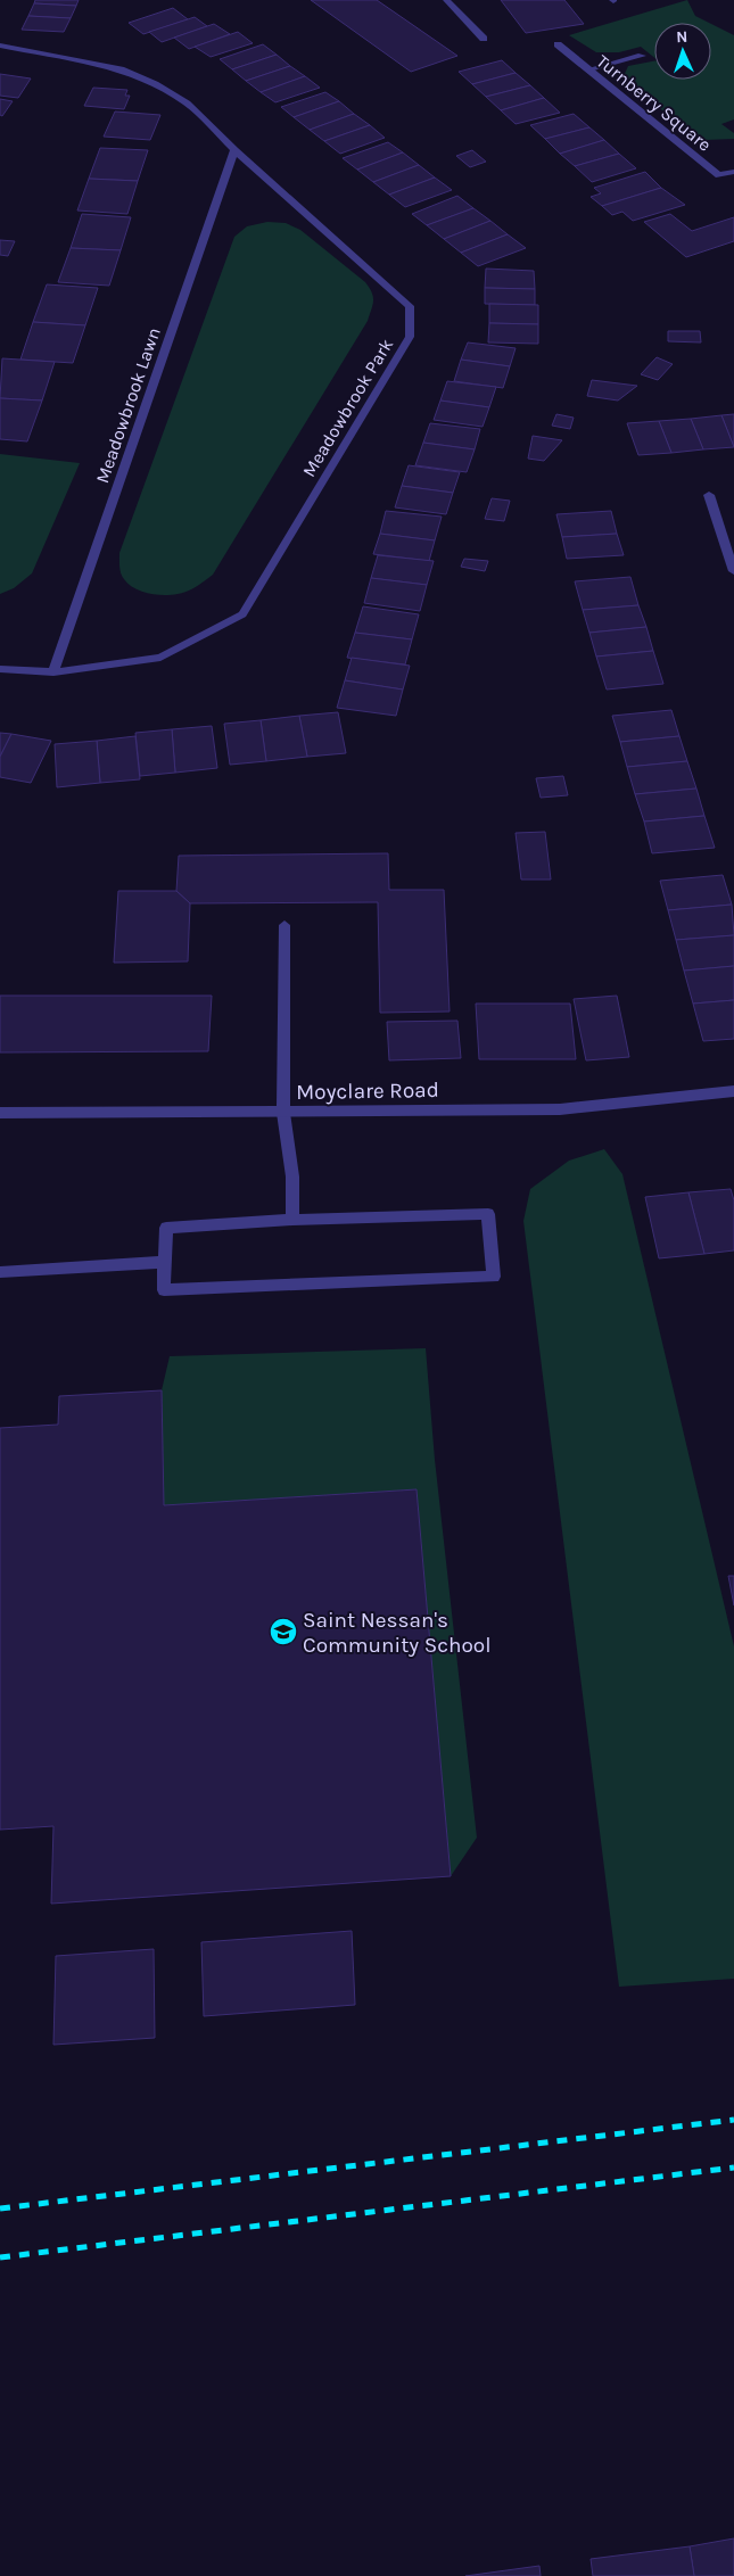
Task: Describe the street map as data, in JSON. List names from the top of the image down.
{
  "streets": {
    "street": [
      "Turnberry Square",
      "Meadowbrook Lawn",
      "Meadowbrook Park",
      "Moyclare Road"
    ]
  },
  "crossings": [
    ["Meadowbrook Lawn", "Meadowbrook Park"]
  ],
  "places": {
    "school or university": ["Saint Nessan's Community School"]
  },
  "north": "top"
}
